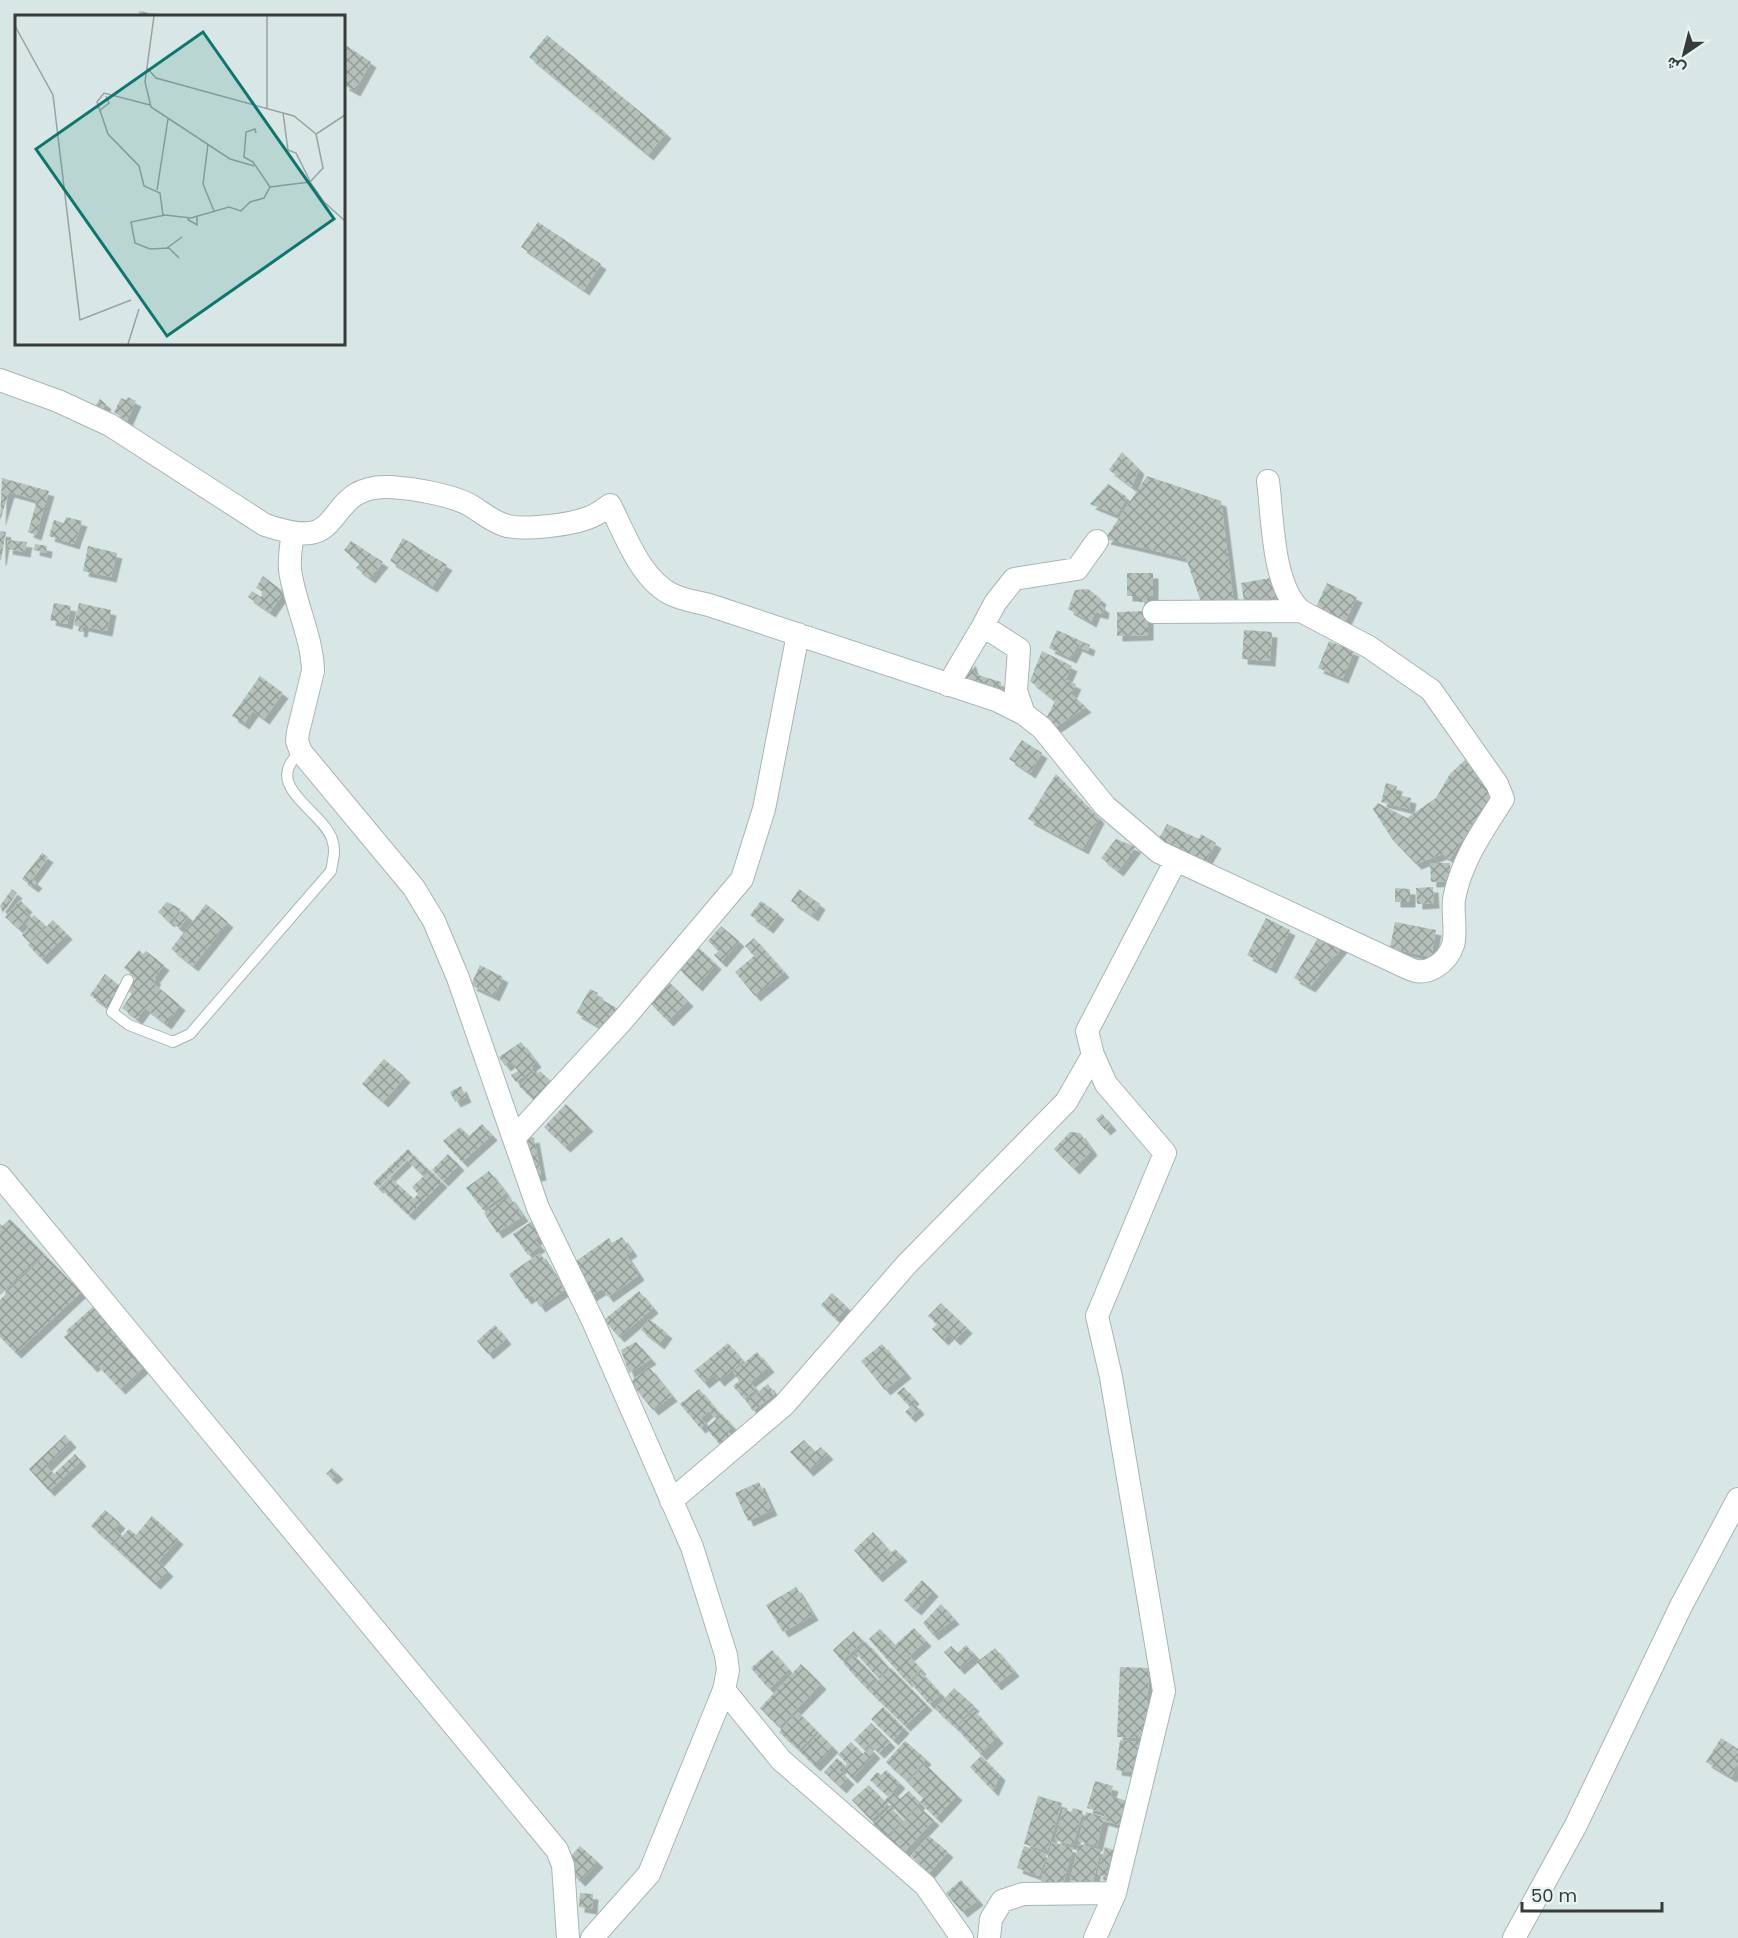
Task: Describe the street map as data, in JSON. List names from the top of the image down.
{
  "scale_bar": "50 m",
  "north": "bottom left"
}
